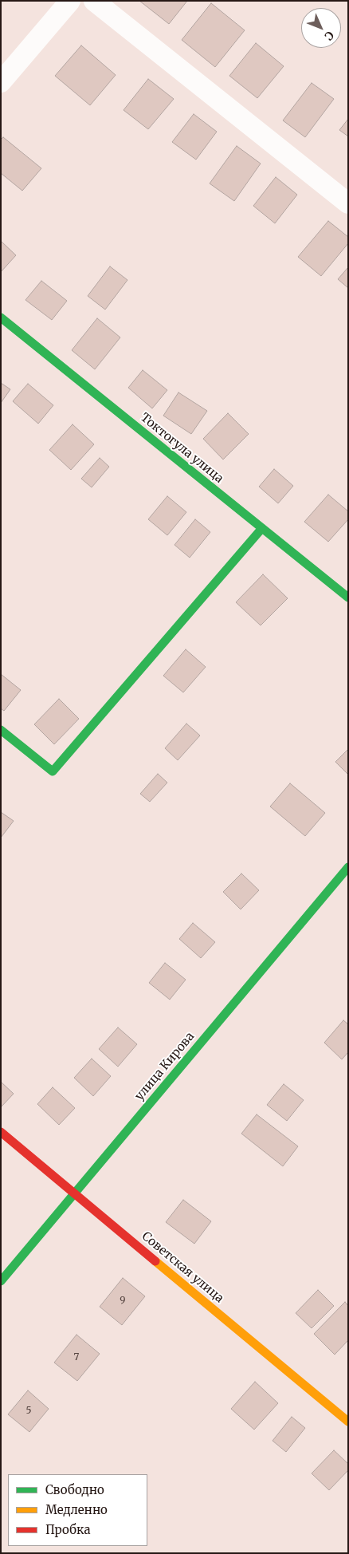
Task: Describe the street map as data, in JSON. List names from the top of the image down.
{
  "streets": {
    "street": ["Токтогула улица", "улица Кирова", "Советская улица"]
  },
  "crossings": [
    ["улица Кирова", "Советская улица"]
  ],
  "house_numbers": ["9", "7", "5"],
  "legend": ["Свободно", "Медленно", "Пробка"],
  "north": "bottom right"
}
